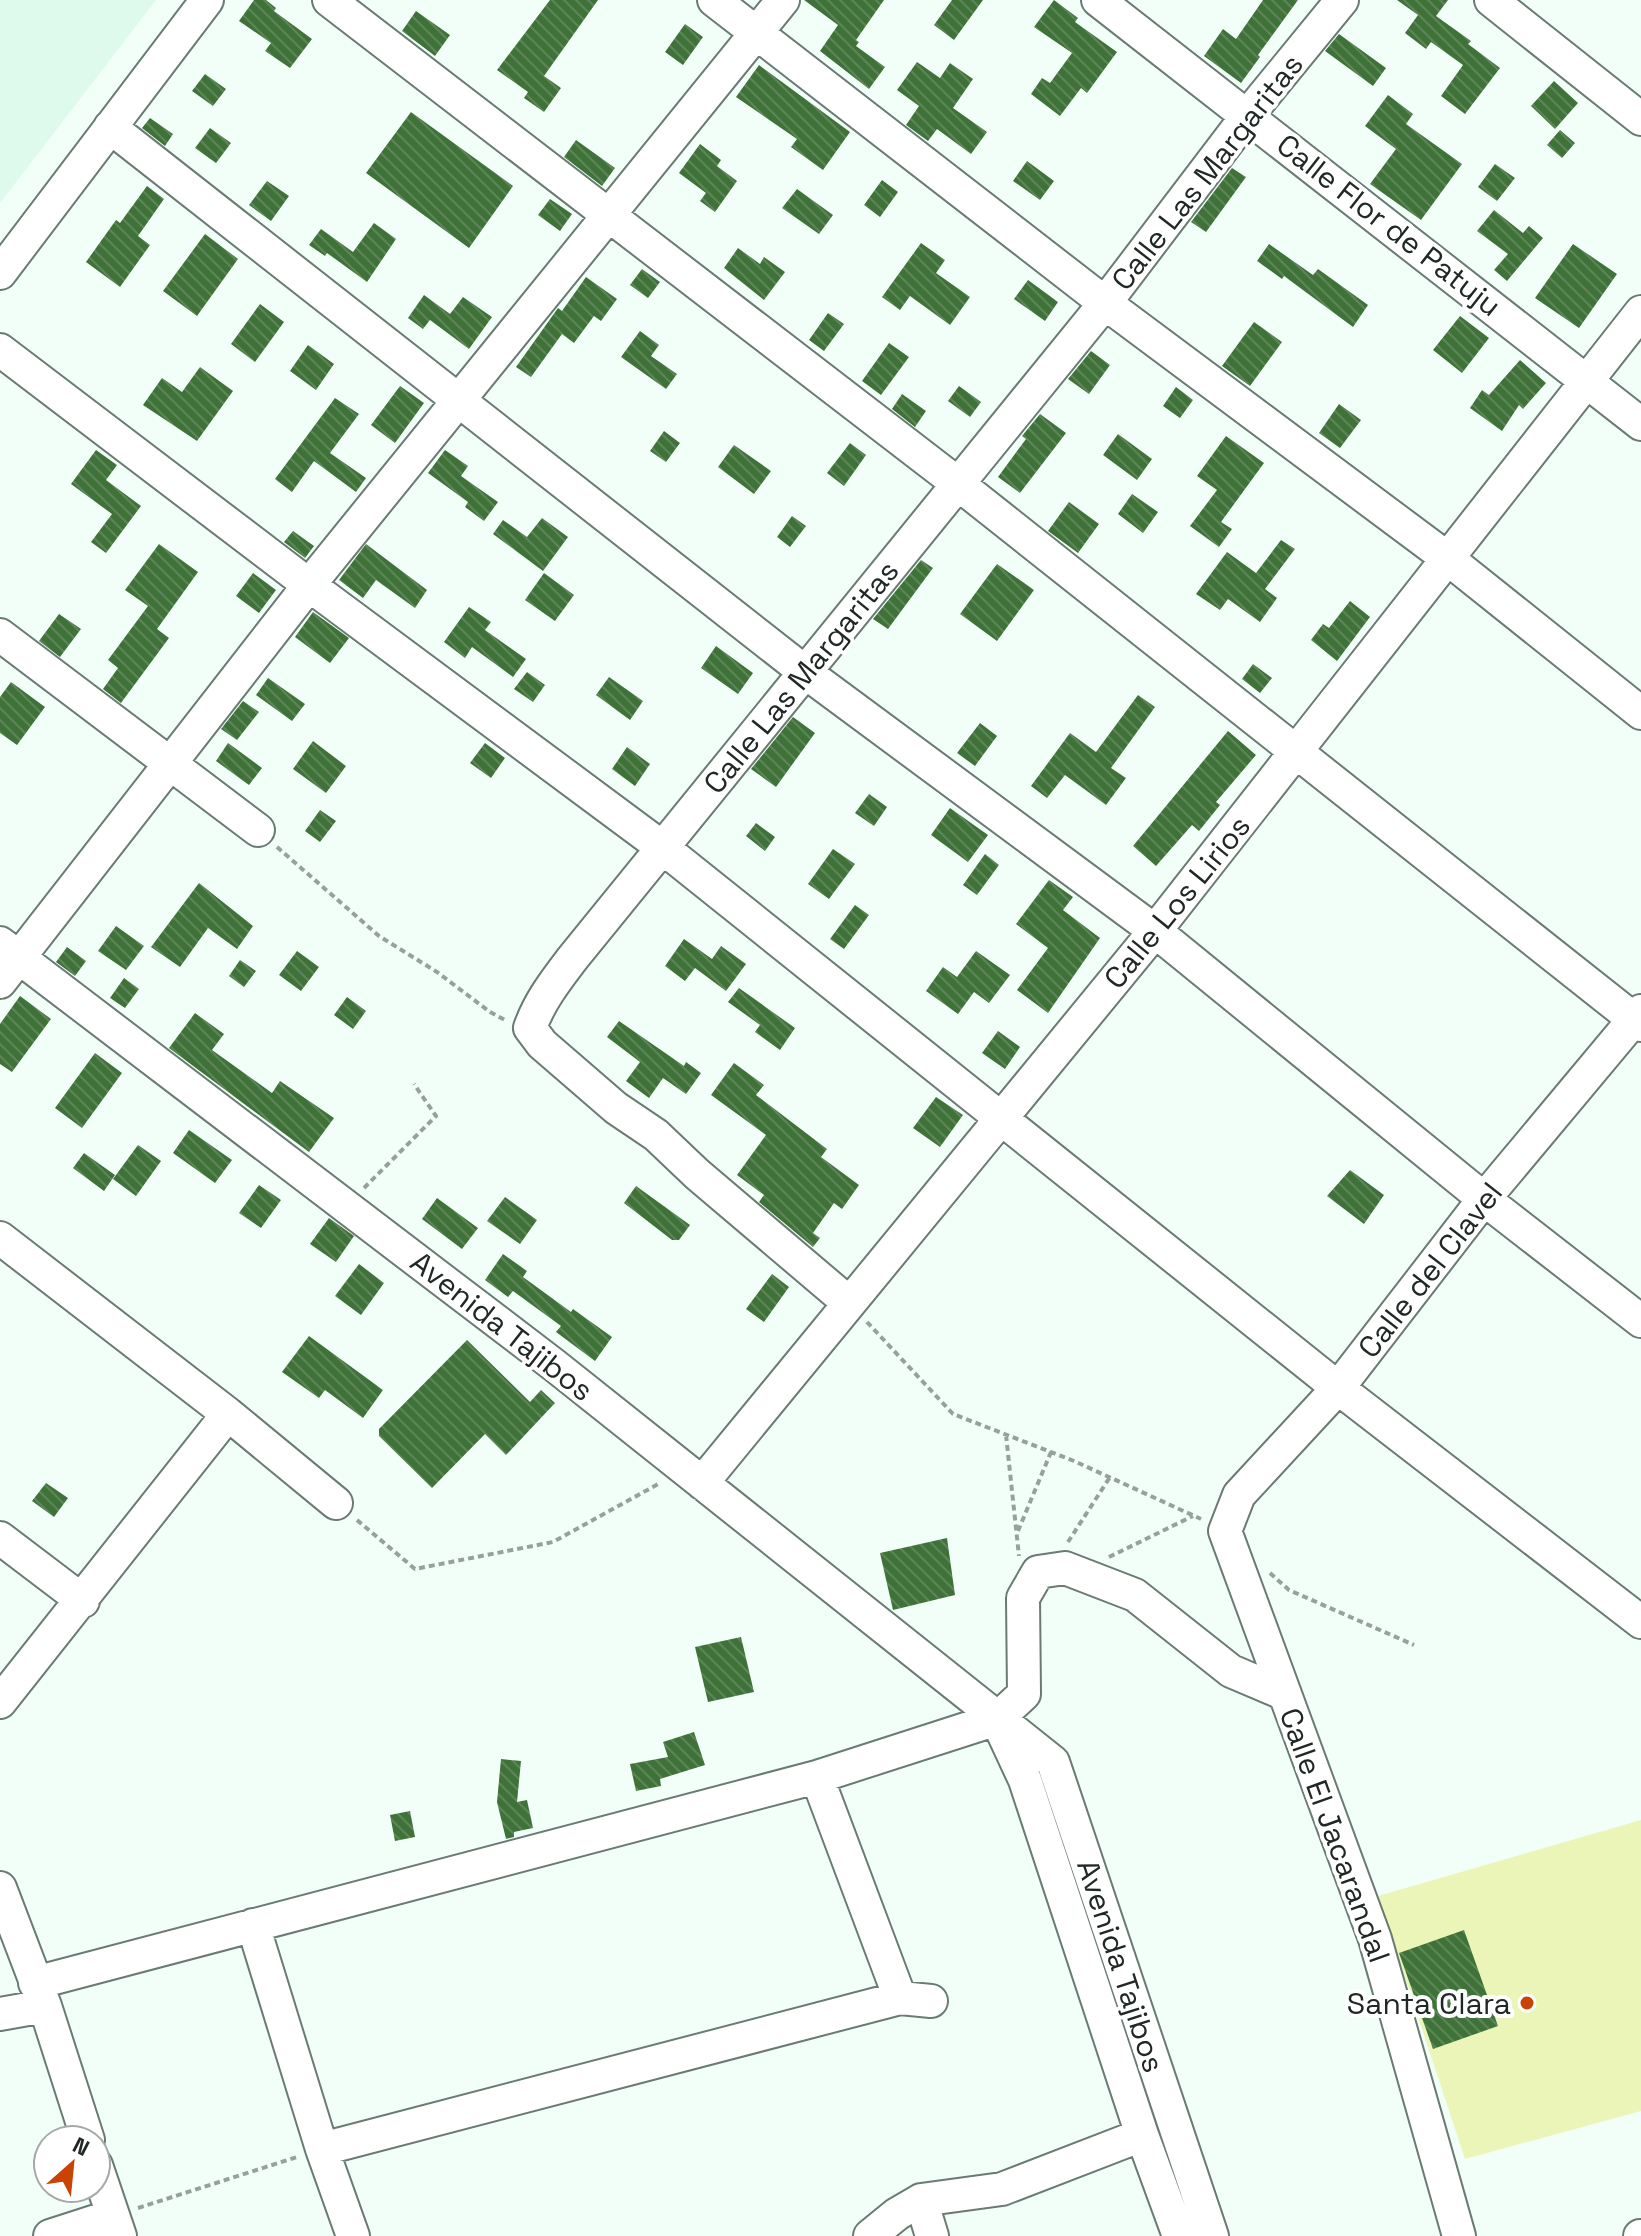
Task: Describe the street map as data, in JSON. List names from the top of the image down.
{
  "streets": {
    "street": [
      "Calle Las Margaritas",
      "Calle Flor de Patuju",
      "Calle Los Lirios",
      "Calle del Clavel",
      "Avenida Tajibos",
      "Calle El Jacarandal"
    ]
  },
  "crossings": [
    ["Calle Las Margaritas", "Calle Flor de Patuju"],
    ["Calle Flor de Patuju", "Calle Los Lirios"],
    ["Calle Los Lirios", "Avenida Tajibos"],
    ["Calle del Clavel", "Calle El Jacarandal"]
  ],
  "places": ["Santa Clara"],
  "north": "top right"
}
